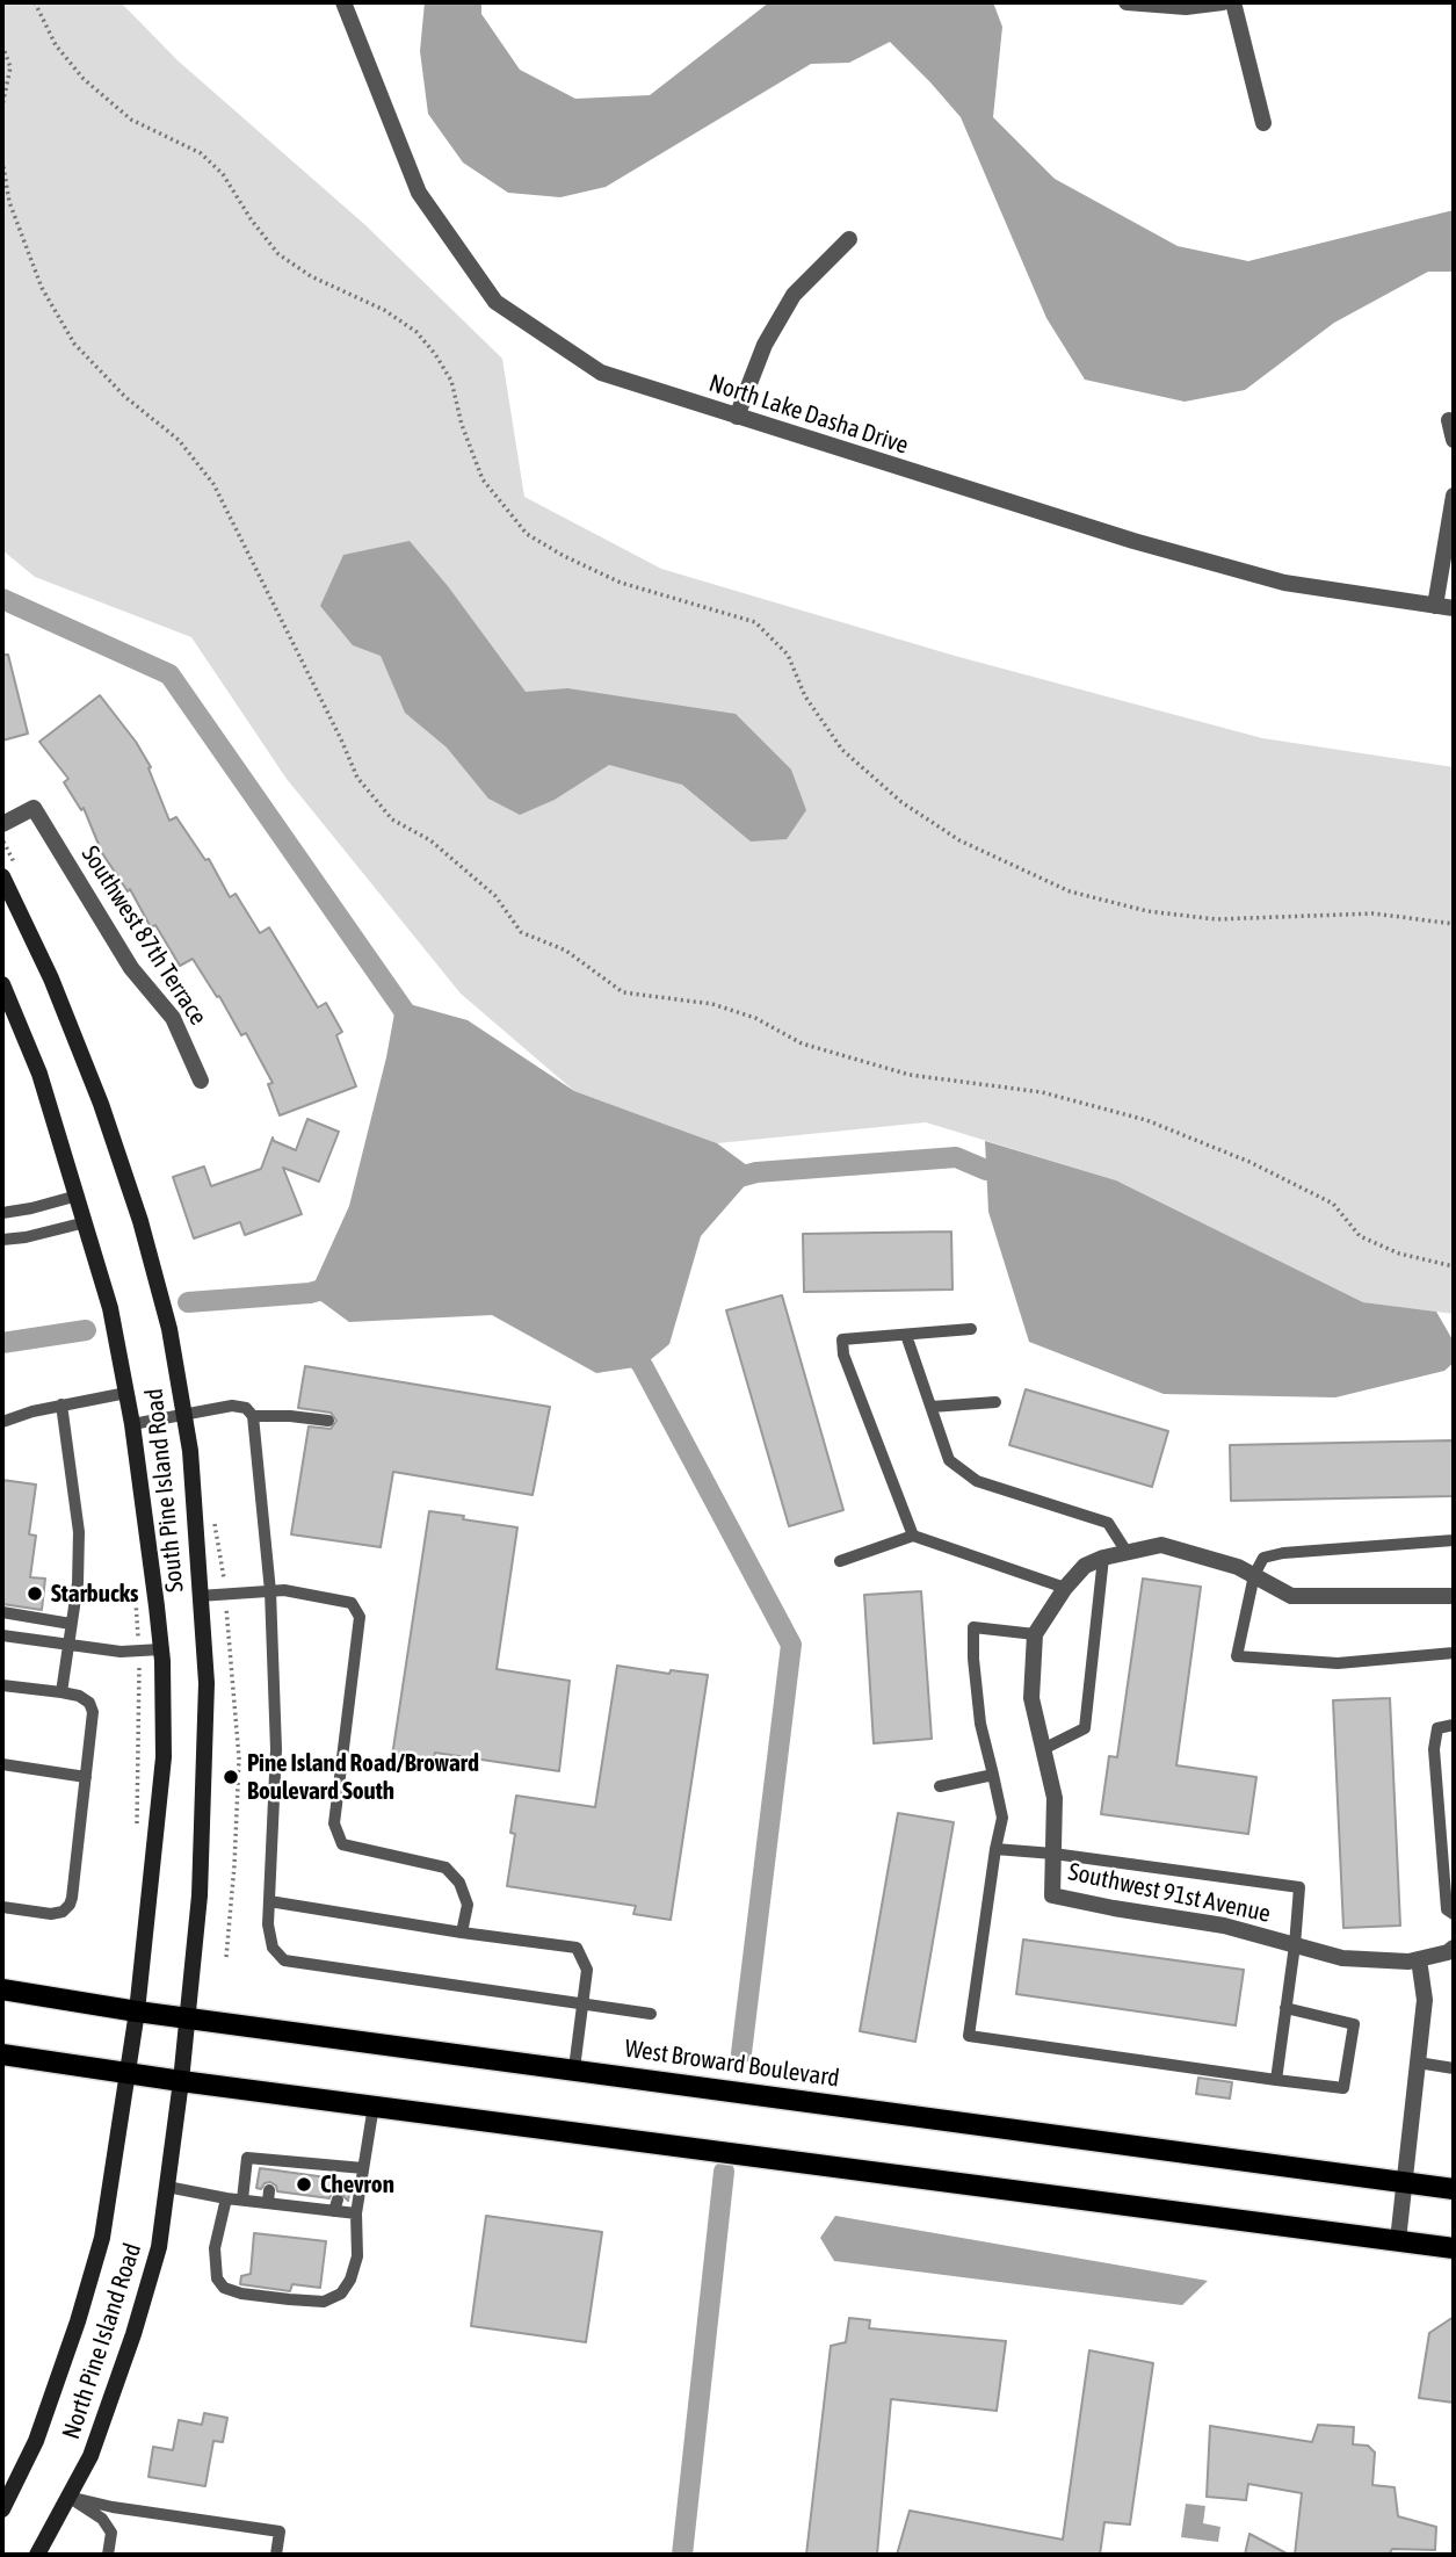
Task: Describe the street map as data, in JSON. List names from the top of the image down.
{
  "streets": {
    "main road": ["South Pine Island Road", "West Broward Boulevard", "North Pine Island Road"],
    "street": ["North Lake Dasha Drive", "Southwest 87th Terrace", "Southwest 91st Avenue"]
  },
  "crossings": [
    ["South Pine Island Road", "West Broward Boulevard"],
    ["South Pine Island Road", "North Pine Island Road"]
  ],
  "places": ["Starbucks", "Pine Island Road/Broward Boulevard South", "Chevron"]
}
